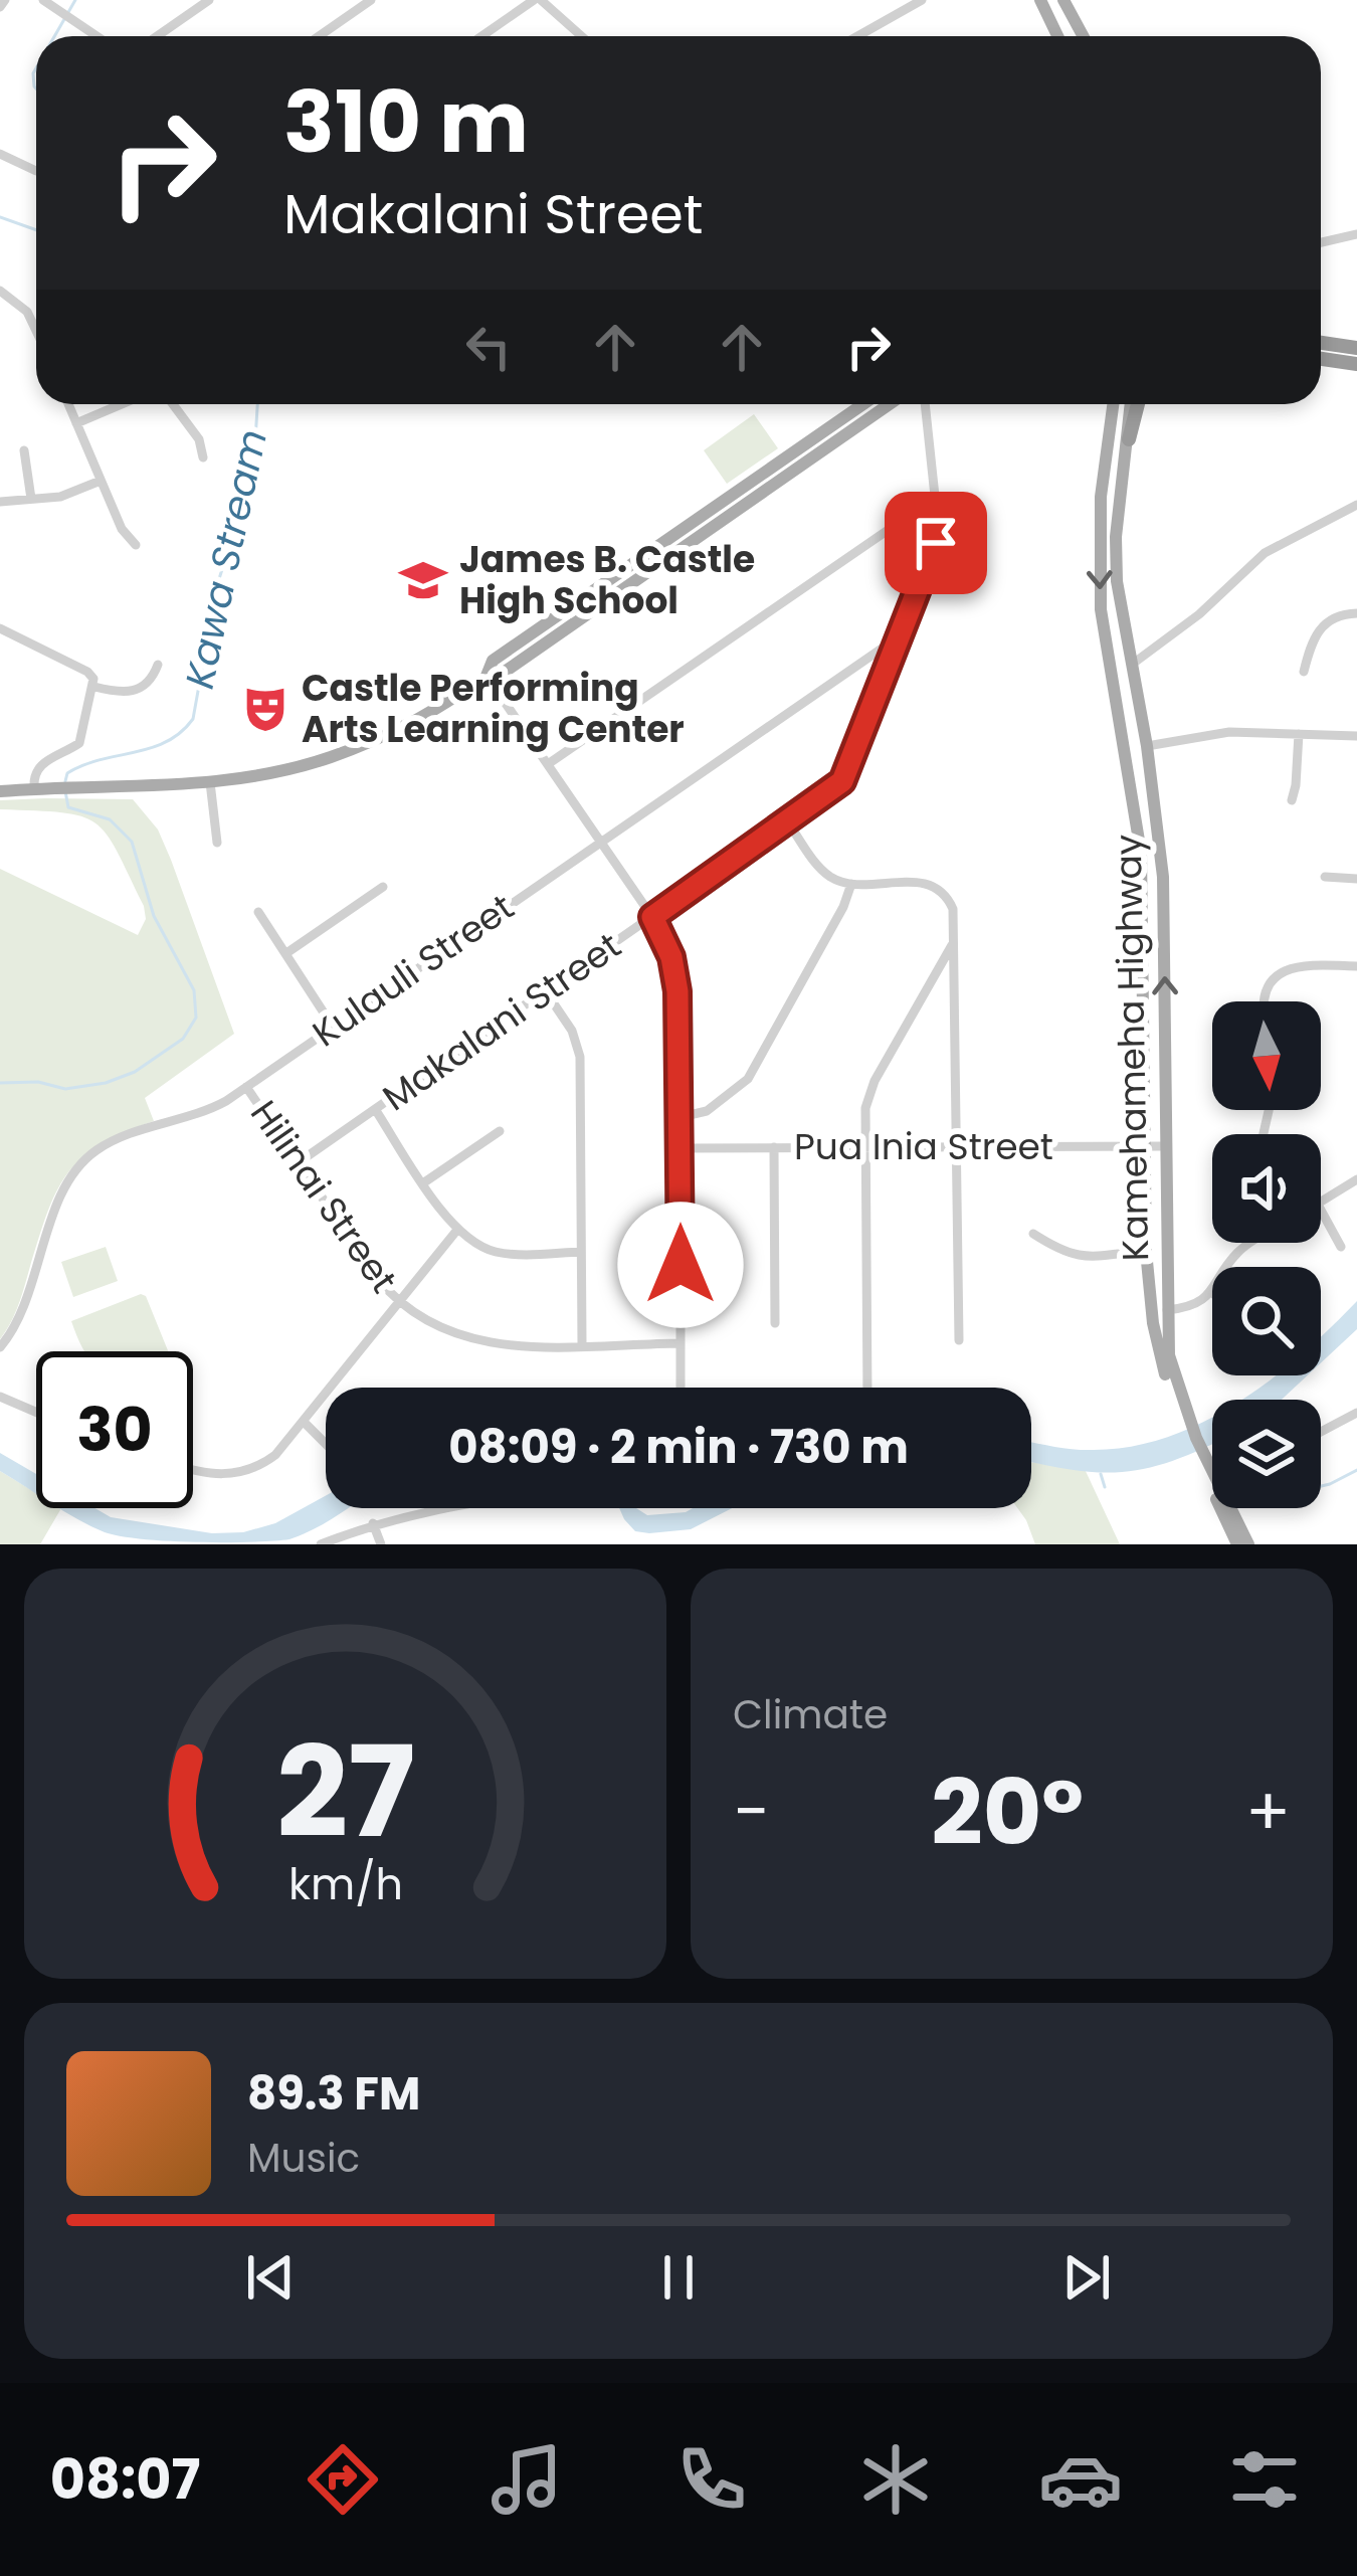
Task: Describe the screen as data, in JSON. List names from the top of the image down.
{
  "streets": {
    "main road": ["Kamehameha Highway"],
    "street": [
      "Kulauli Street",
      "Makalani Street",
      "Pua Inia Street",
      "Hilinai Street"
    ]
  },
  "crossings": [
    ["Kulauli Street", "Makalani Street"],
    ["Kulauli Street", "Hilinai Street"],
    ["Makalani Street", "Hilinai Street"],
    ["Kamehameha Highway", "Pua Inia Street"]
  ],
  "water": ["Kawa Stream"],
  "places": {
    "school or university": ["James B. Castle High School"],
    "theatre": ["Castle Performing Arts Learning Center"]
  },
  "north": "bottom",
  "page": {
    "turn": ["310 m", "Makalani Street"],
    "limit": "30",
    "trip": "08:09 · 2 min · 730 m",
    "tile": "Climate",
    "heat": ["−", "20°", "+"],
    "song": ["89.3 FM", "Music"],
    "tabs": "08:07",
    "gauge": ["27", "km/h"]
  }
}
